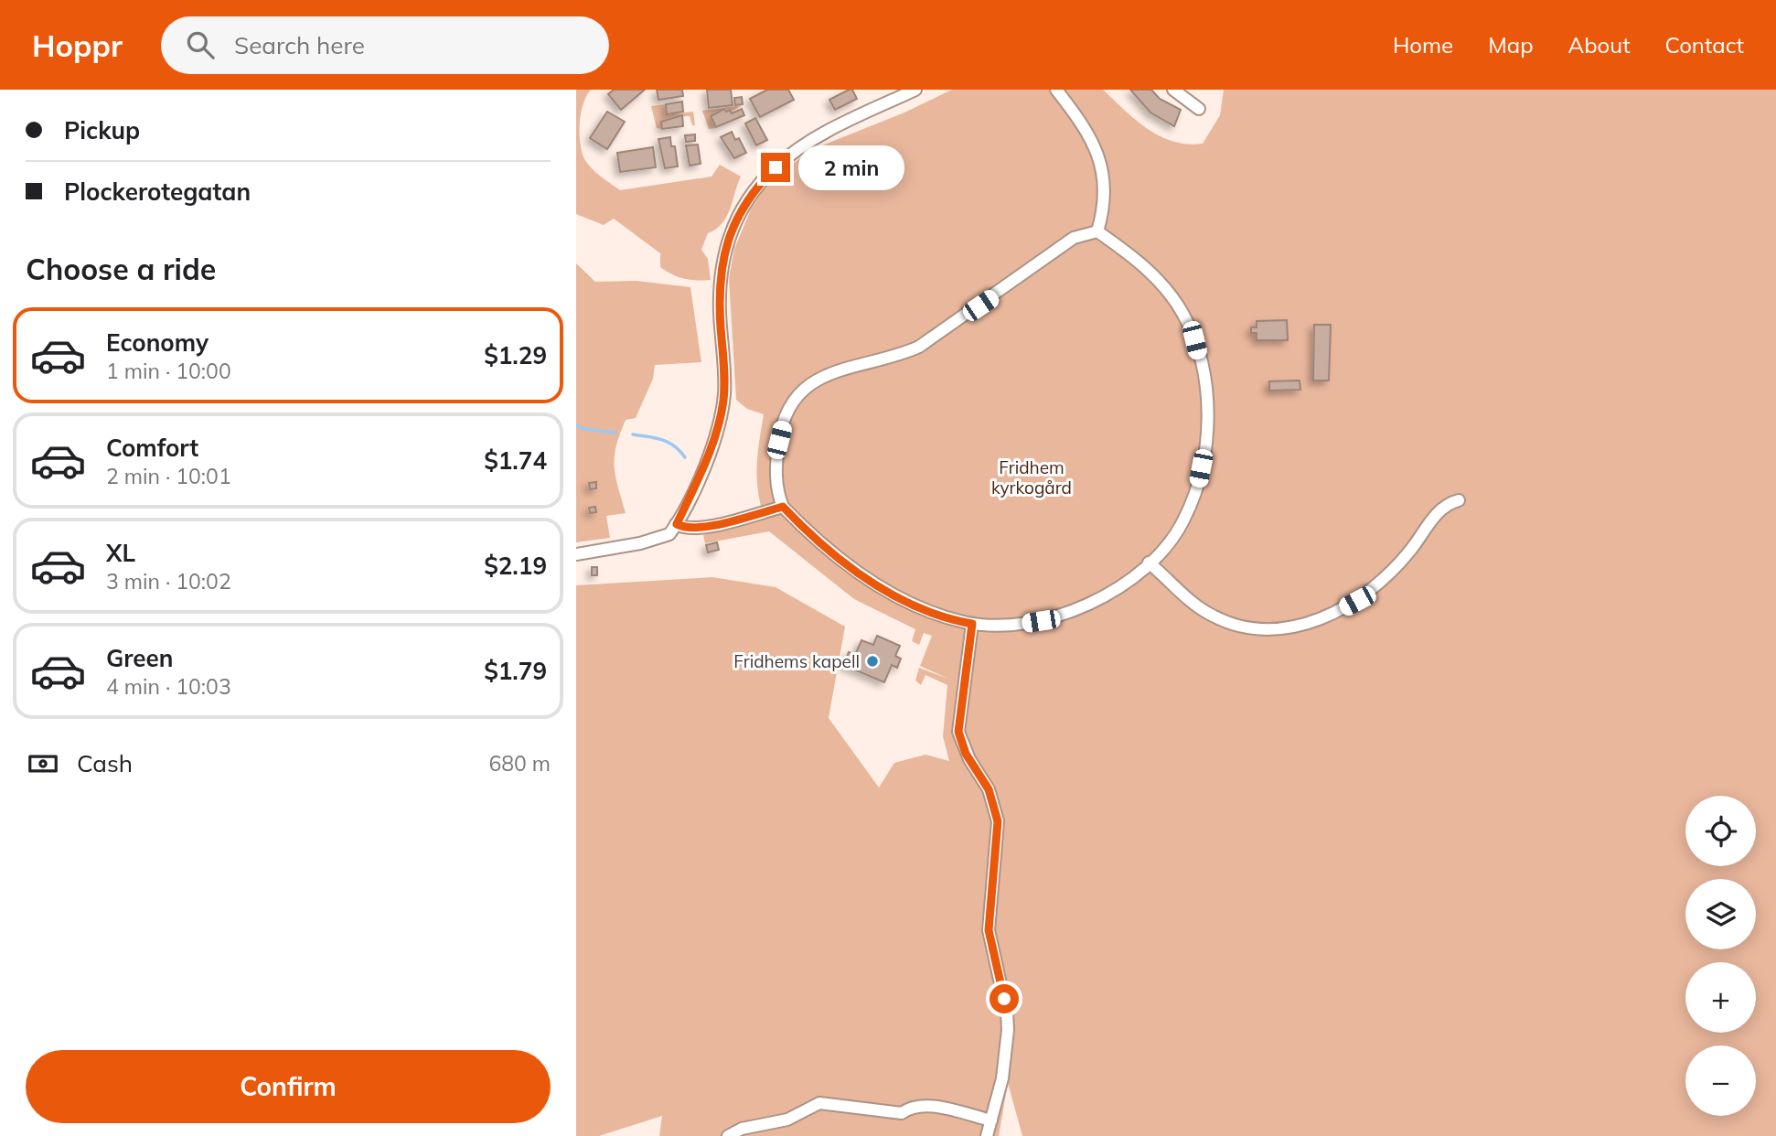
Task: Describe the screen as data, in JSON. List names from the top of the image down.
{
  "parks": ["Fridhem kyrkogård"],
  "places": ["Fridhems kapell"],
  "page": {
    "header": "Hoppr",
    "search": "Search here",
    "nav": [
      "Home",
      "Map",
      "About",
      "Contact"
    ],
    "banner": ["Pickup", "Plockerotegatan"],
    "bubble": "2 min",
    "heading": "Choose a ride",
    "list": [
      {
        "name": "Economy",
        "note": "1 min · 10:00",
        "value": "$1.29"
      },
      {
        "name": "Comfort",
        "note": "2 min · 10:01",
        "value": "$1.74"
      },
      {
        "name": "XL",
        "note": "3 min · 10:02",
        "value": "$2.19"
      },
      {
        "name": "Green",
        "note": "4 min · 10:03",
        "value": "$1.79"
      }
    ],
    "pay": ["Cash", "680 m"],
    "map_buttons": ["+", "−"],
    "buttons": "Confirm"
  }
}
